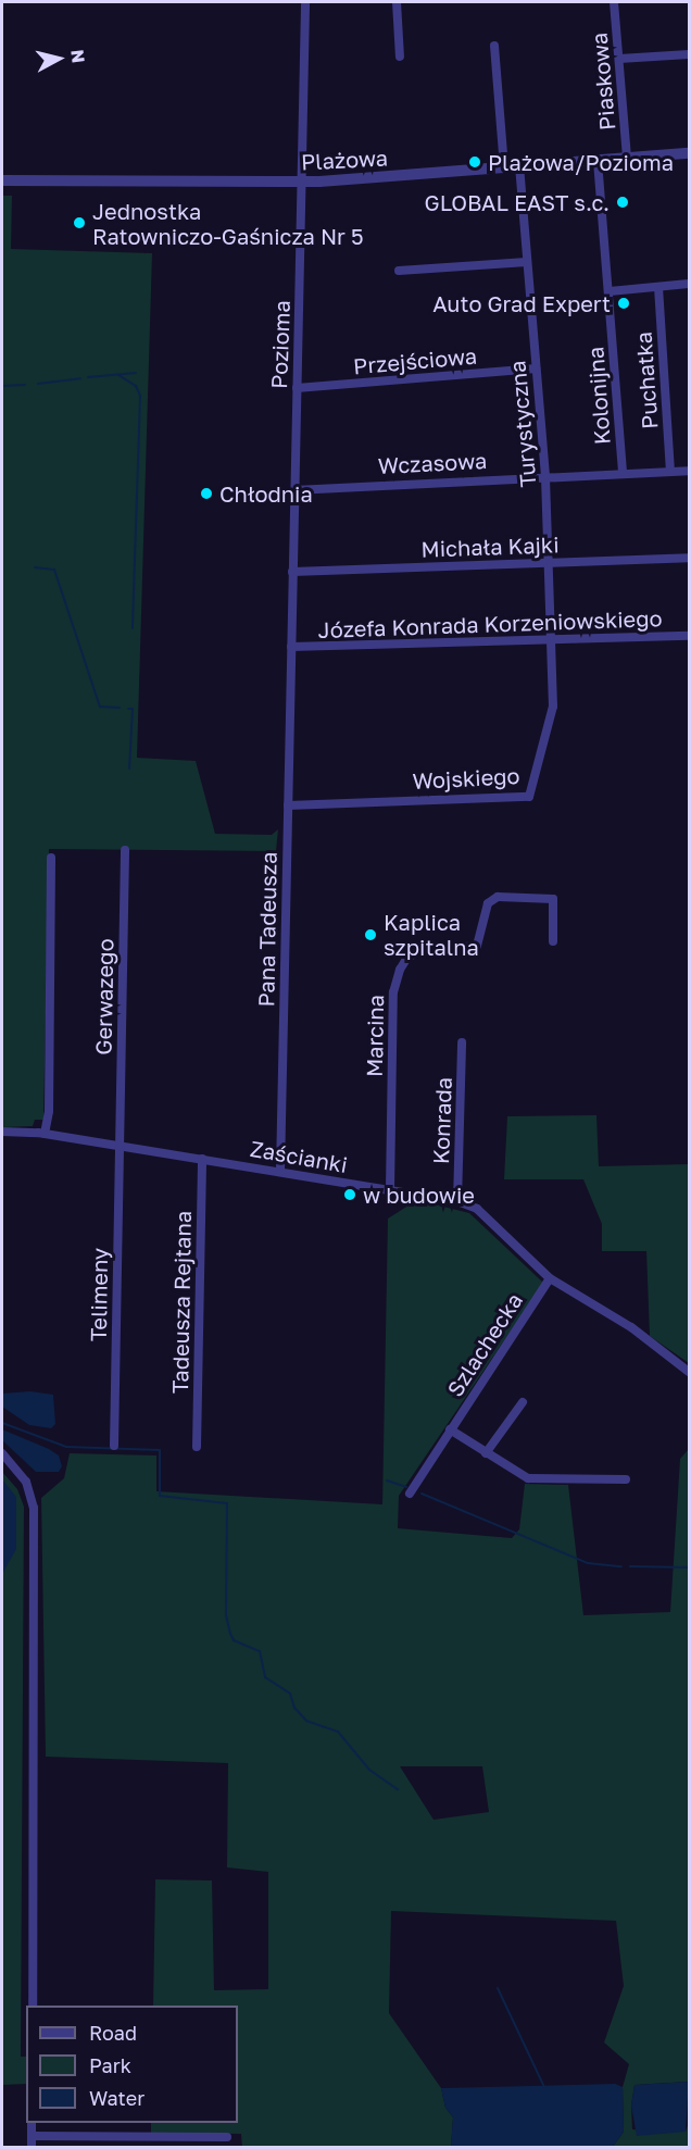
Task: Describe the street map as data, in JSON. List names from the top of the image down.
{
  "streets": {
    "street": [
      "Piaskowa",
      "Plażowa",
      "Pozioma",
      "Przejściowa",
      "Puchatka",
      "Kolonijna",
      "Turystyczna",
      "Wczasowa",
      "Michała Kajki",
      "Józefa Konrada Korzeniowskiego",
      "Wojskiego",
      "Pana Tadeusza",
      "Gerwazego",
      "Marcina",
      "Konrada",
      "Zaścianki",
      "Telimeny",
      "Tadeusza Rejtana",
      "Szlachecka"
    ]
  },
  "crossings": [
    ["Piaskowa", "Plażowa"],
    ["Plażowa", "Pozioma"],
    ["Plażowa", "Kolonijna"],
    ["Plażowa", "Turystyczna"],
    ["Pozioma", "Przejściowa"],
    ["Pozioma", "Wczasowa"],
    ["Pozioma", "Michała Kajki"],
    ["Pozioma", "Józefa Konrada Korzeniowskiego"],
    ["Pozioma", "Pana Tadeusza"],
    ["Przejściowa", "Turystyczna"],
    ["Puchatka", "Wczasowa"],
    ["Kolonijna", "Wczasowa"],
    ["Turystyczna", "Wczasowa"],
    ["Turystyczna", "Michała Kajki"],
    ["Turystyczna", "Józefa Konrada Korzeniowskiego"],
    ["Turystyczna", "Wojskiego"],
    ["Wojskiego", "Pana Tadeusza"],
    ["Pana Tadeusza", "Zaścianki"],
    ["Gerwazego", "Zaścianki"],
    ["Gerwazego", "Telimeny"],
    ["Marcina", "Zaścianki"],
    ["Konrada", "Zaścianki"],
    ["Zaścianki", "Telimeny"],
    ["Zaścianki", "Tadeusza Rejtana"],
    ["Zaścianki", "Szlachecka"]
  ],
  "places": [
    "Plażowa/Pozioma",
    "GLOBAL EAST s.c.",
    "Jednostka Ratowniczo-Gaśnicza Nr 5",
    "Auto Grad Expert",
    "Chłodnia",
    "Kaplica szpitalna",
    "w budowie"
  ],
  "legend": ["Road", "Park", "Water"],
  "north": "right"
}
